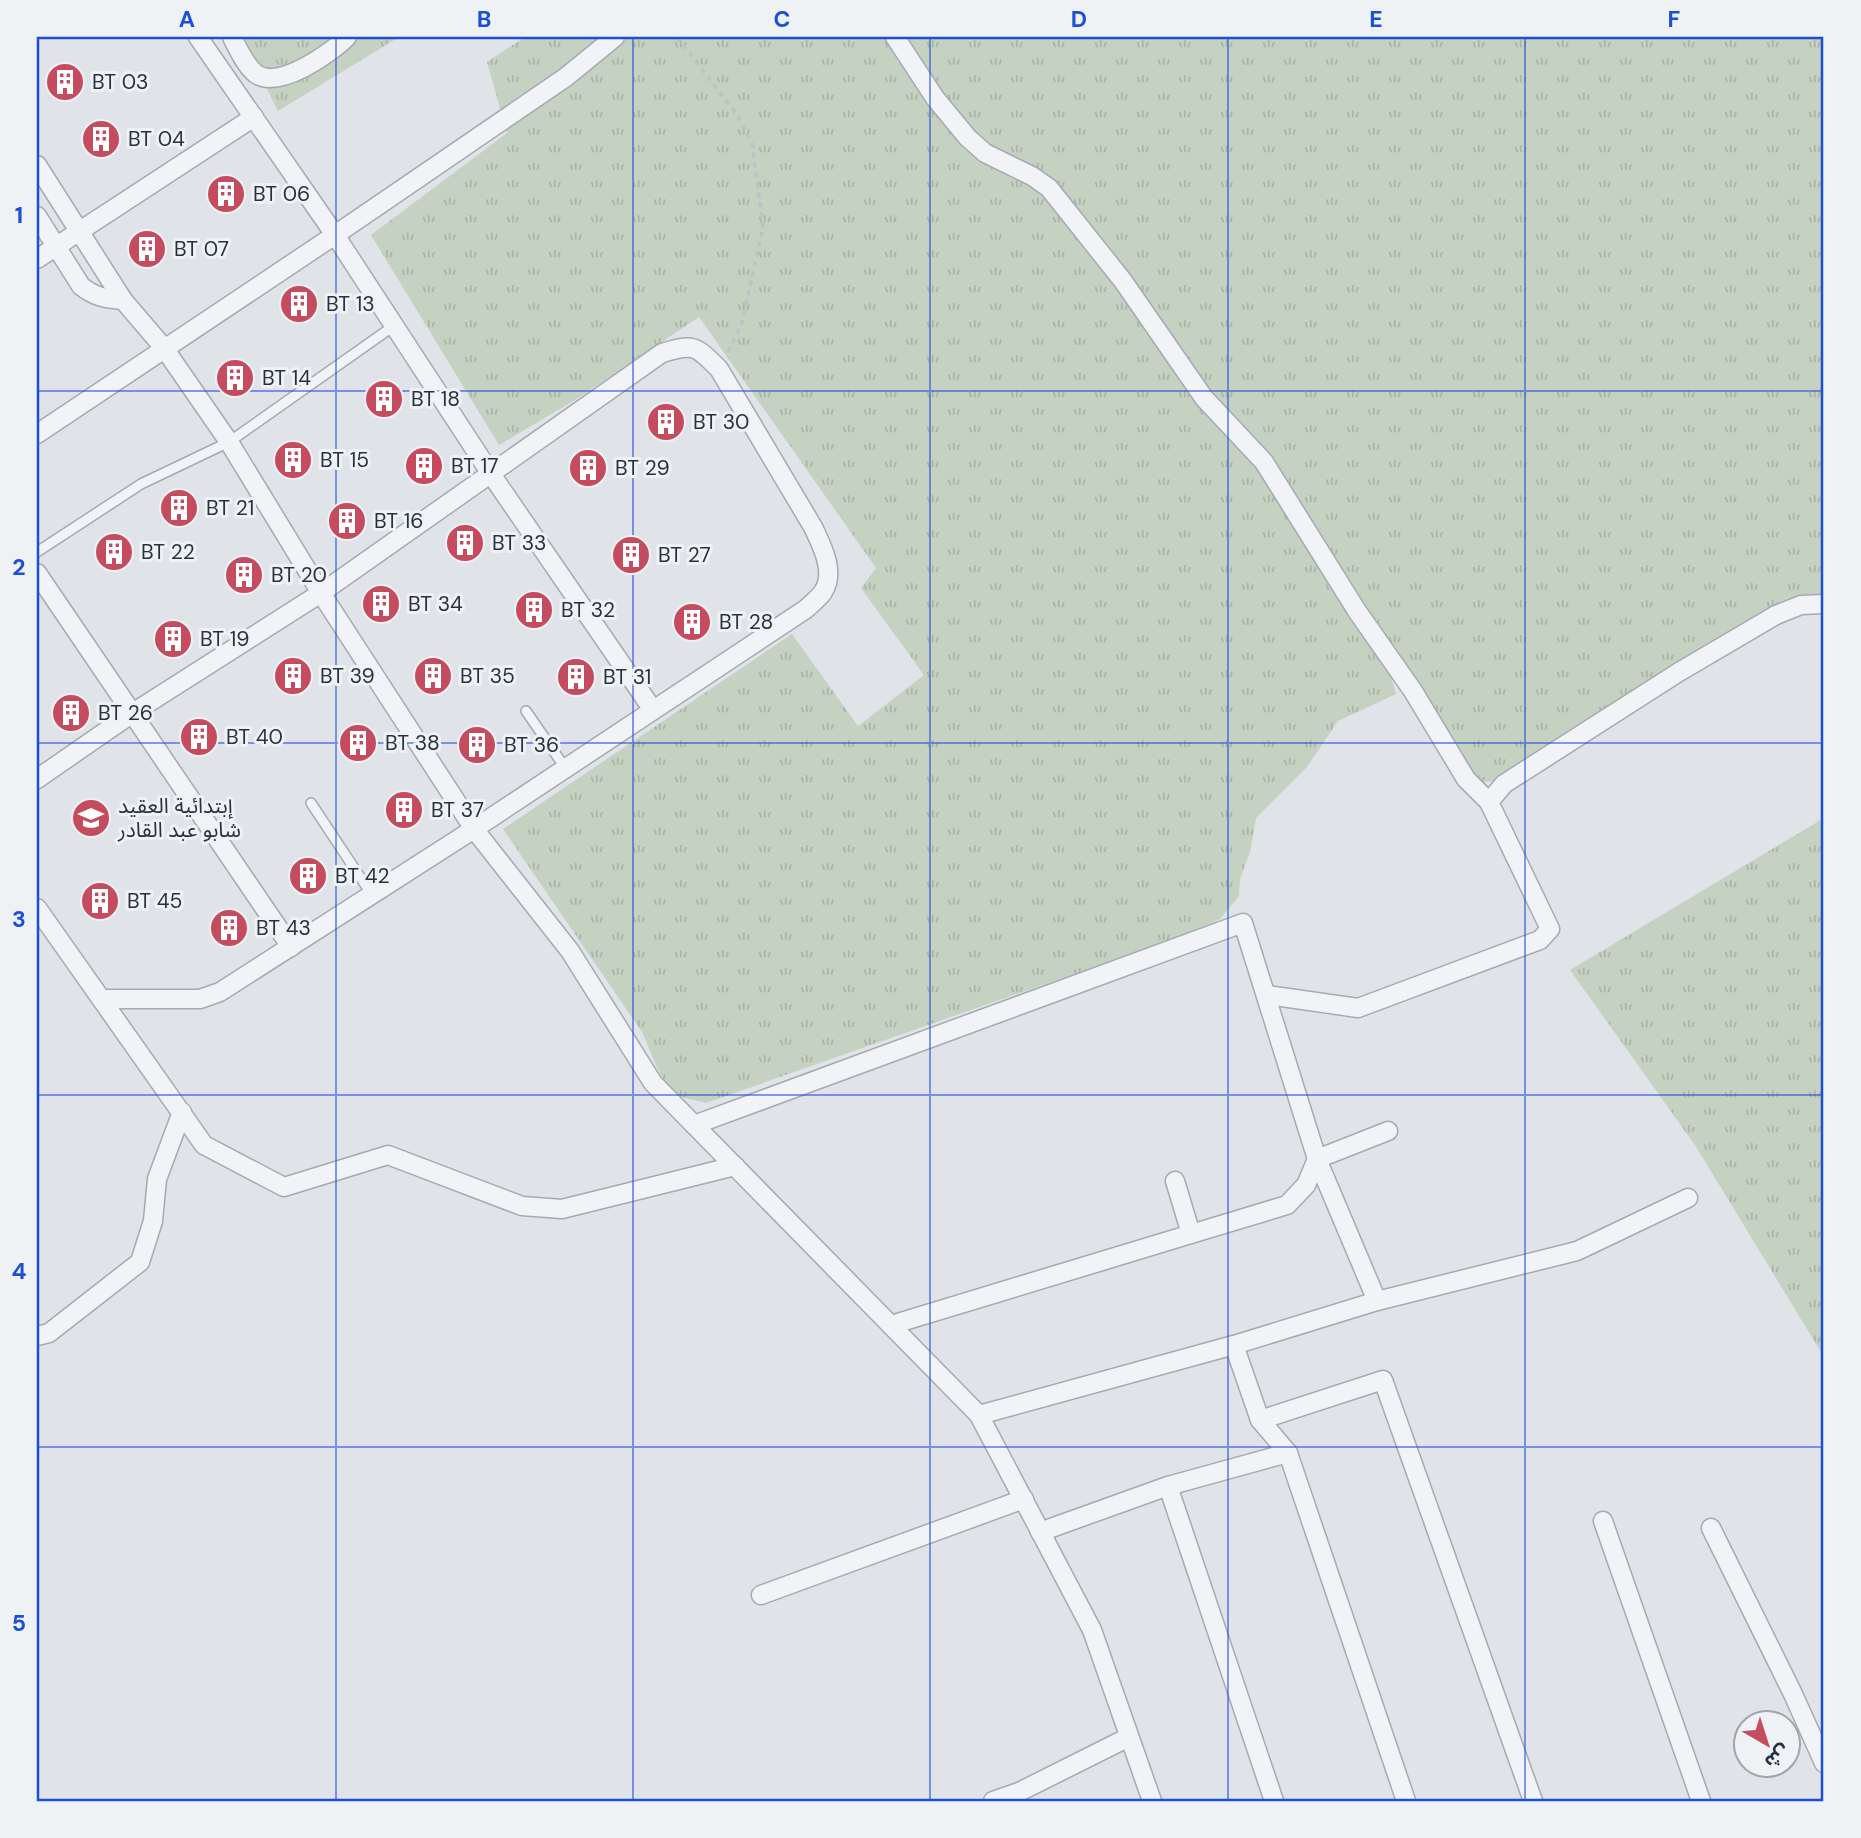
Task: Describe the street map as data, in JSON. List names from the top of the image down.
{
  "places": {
    "building": [
      "BT 03",
      "BT 04",
      "BT 06",
      "BT 07",
      "BT 13",
      "BT 14",
      "BT 18",
      "BT 30",
      "BT 15",
      "BT 17",
      "BT 29",
      "BT 21",
      "BT 16",
      "BT 33",
      "BT 22",
      "BT 27",
      "BT 20",
      "BT 34",
      "BT 32",
      "BT 28",
      "BT 19",
      "BT 39",
      "BT 35",
      "BT 31",
      "BT 26",
      "BT 40",
      "BT 38",
      "BT 36",
      "BT 37",
      "BT 42",
      "BT 45",
      "BT 43"
    ],
    "school or university": ["إبتدائية العقيد شابو عبد القادر"]
  },
  "north": "bottom right",
  "grid": {
    "columns": [
      "A",
      "B",
      "C",
      "D",
      "E",
      "F"
    ],
    "rows": [
      "1",
      "2",
      "3",
      "4",
      "5"
    ]
  }
}
